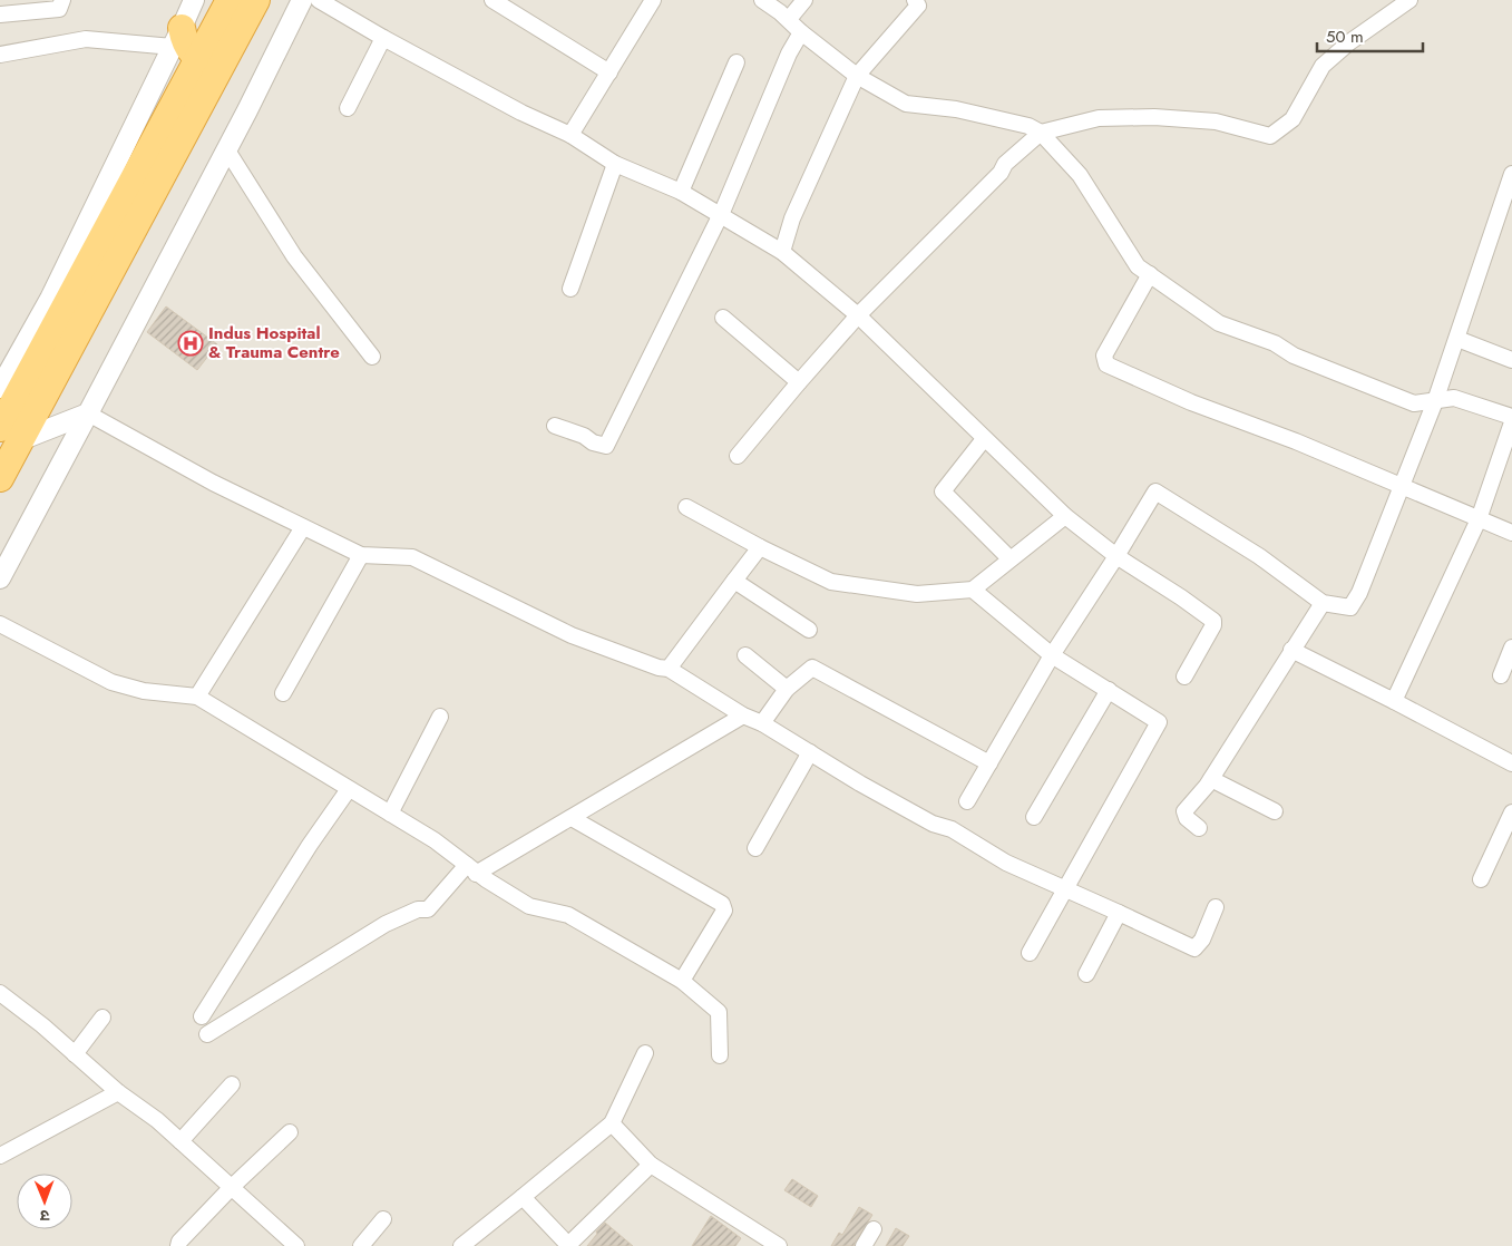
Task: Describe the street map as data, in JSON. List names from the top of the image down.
{
  "places": {
    "hospital": ["Indus Hospital & Trauma Centre"]
  },
  "scale_bar": "50 m",
  "north": "bottom"
}
